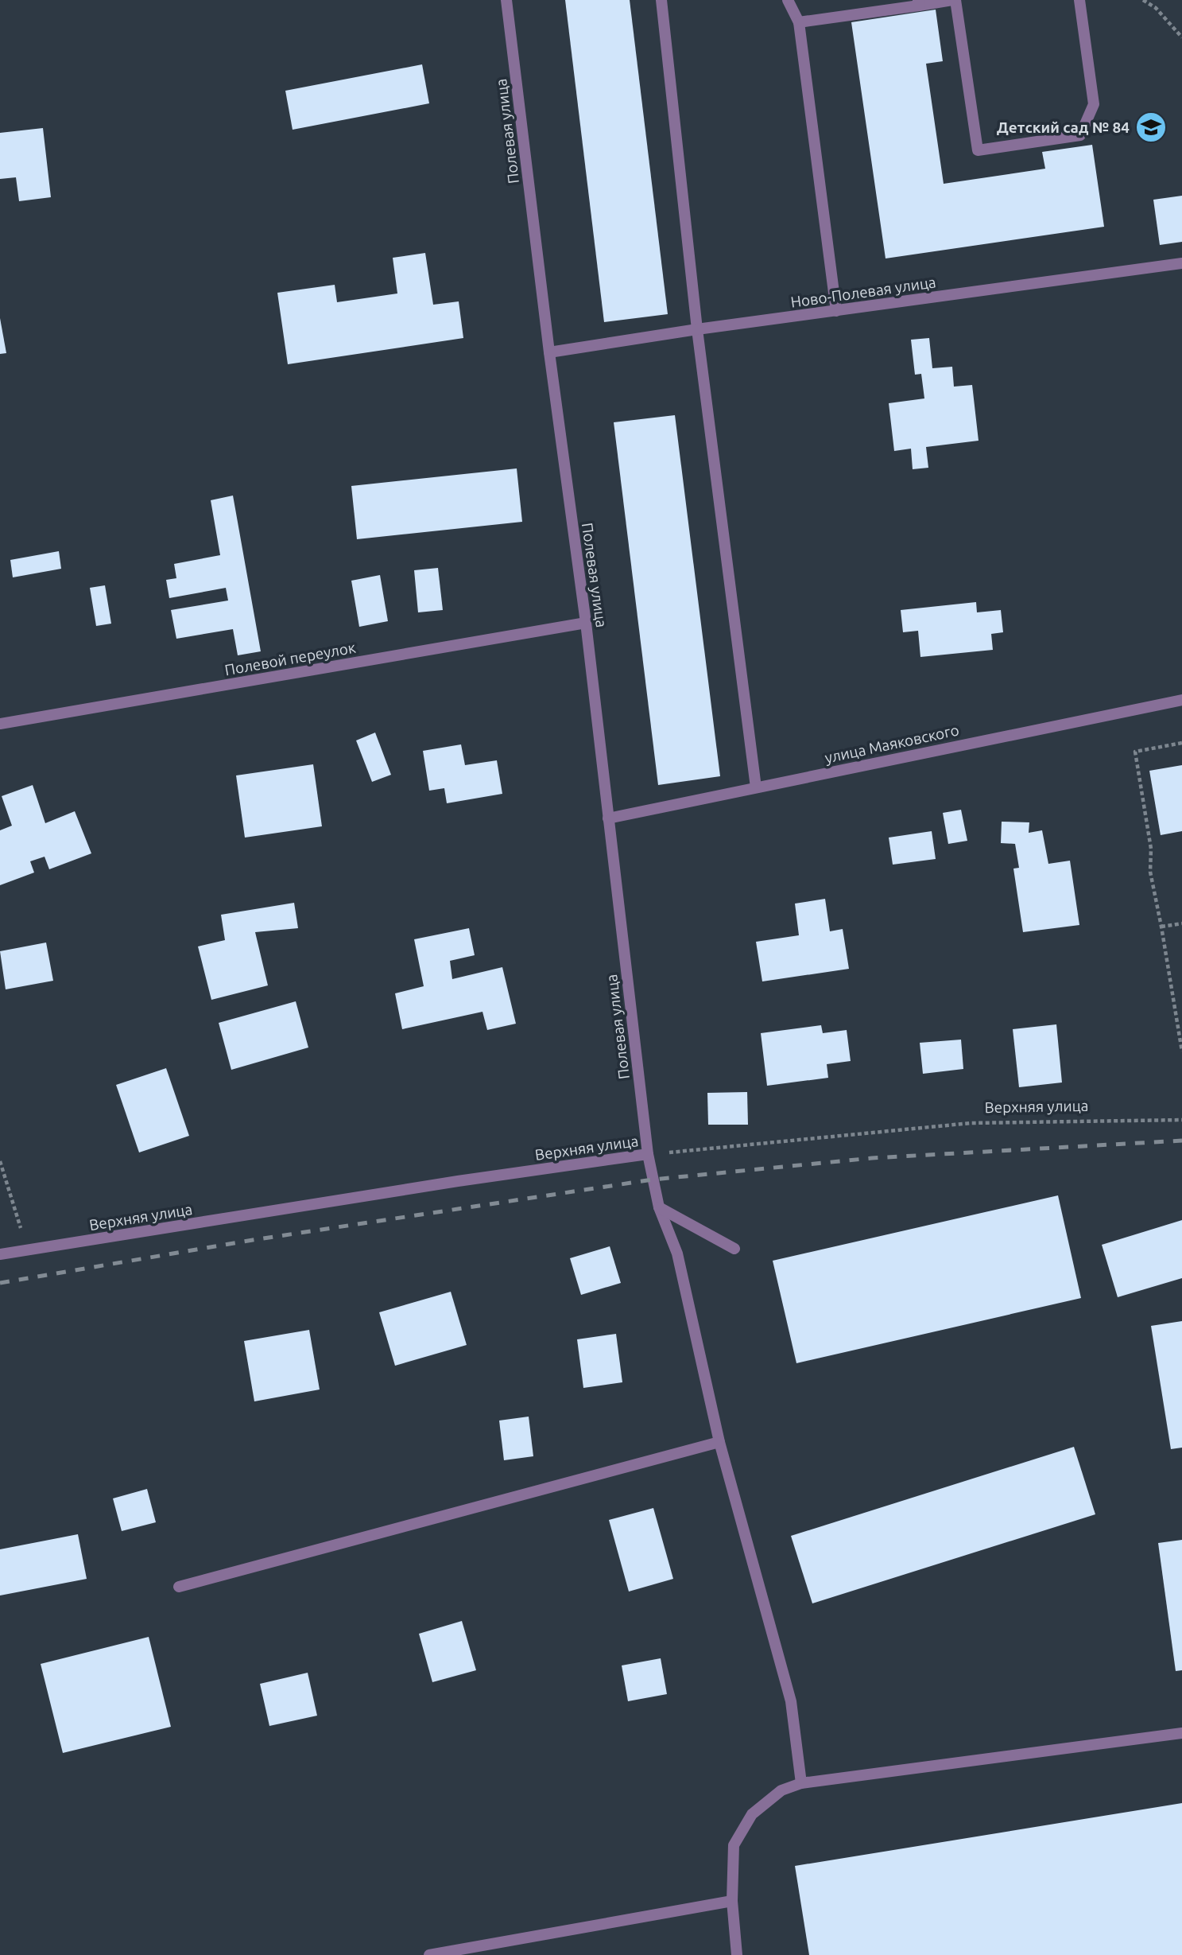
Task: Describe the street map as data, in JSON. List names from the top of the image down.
{
  "streets": {
    "street": [
      "Полевая улица",
      "Ново-Полевая улица",
      "Полевой переулок",
      "улица Маяковского",
      "Верхняя улица"
    ]
  },
  "crossings": [
    ["Полевая улица", "Ново-Полевая улица"],
    ["Полевая улица", "Полевой переулок"],
    ["Полевая улица", "улица Маяковского"],
    ["Полевая улица", "Верхняя улица"]
  ],
  "places": {
    "school or university": ["Детский сад № 84"]
  }
}
